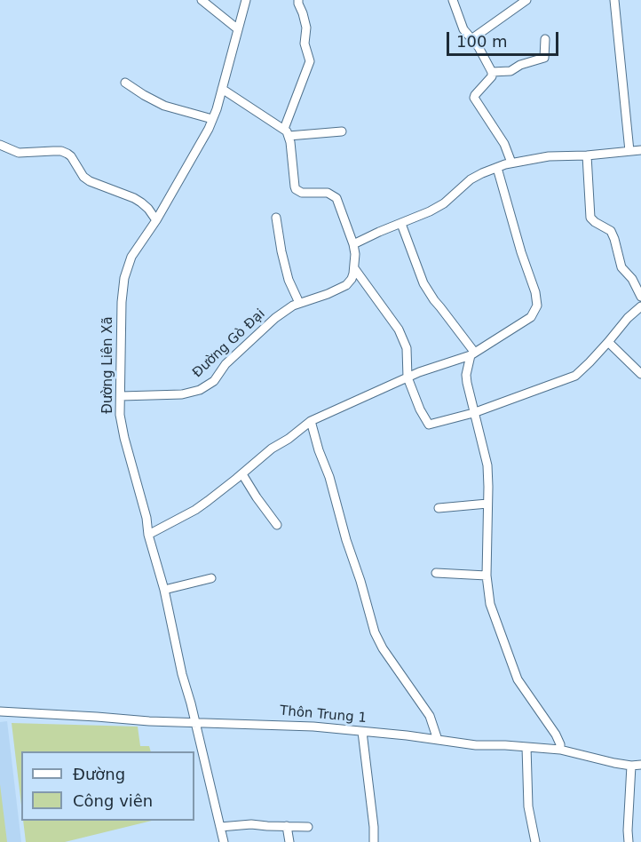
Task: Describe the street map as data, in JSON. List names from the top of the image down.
{
  "streets": {
    "street": ["Đường Gò Đại", "Đường Liên Xã", "Thôn Trung 1"]
  },
  "crossings": [
    ["Đường Gò Đại", "Đường Liên Xã"],
    ["Đường Liên Xã", "Thôn Trung 1"]
  ],
  "legend": ["Đường", "Công viên"],
  "scale_bar": "100 m"
}
